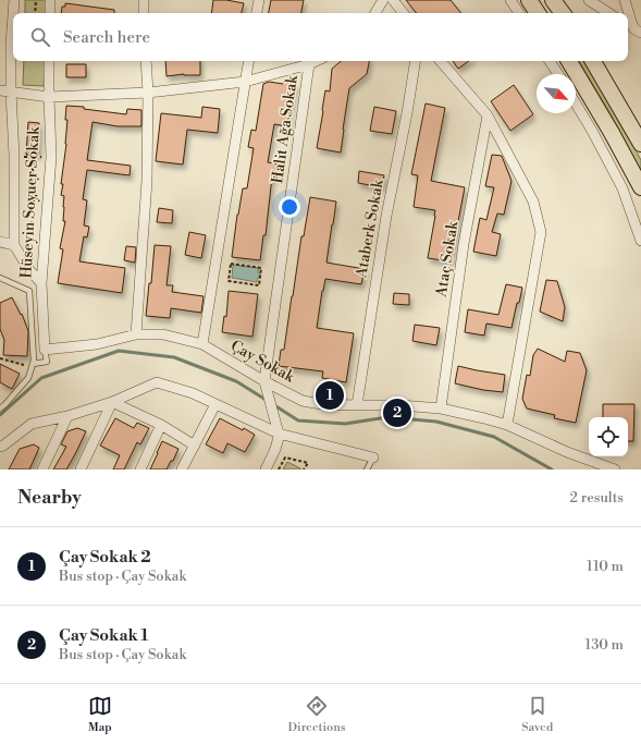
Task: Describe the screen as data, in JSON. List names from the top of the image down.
{
  "streets": {
    "street": [
      "Halit Ağa Sokak",
      "Hüseyin Soyuer Sokak",
      "Ataberk Sokak",
      "Ataç Sokak",
      "Çay Sokak"
    ]
  },
  "crossings": [
    ["Halit Ağa Sokak", "Çay Sokak"],
    ["Hüseyin Soyuer Sokak", "Çay Sokak"],
    ["Ataberk Sokak", "Çay Sokak"],
    ["Ataç Sokak", "Çay Sokak"]
  ],
  "north": "bottom right",
  "page": {
    "search": "Search here",
    "pins": ["1", "2"],
    "heading": ["Nearby", "2 results"],
    "list": [
      {
        "mark": "1",
        "name": "Çay Sokak 2",
        "note": "Bus stop · Çay Sokak",
        "value": "110 m"
      },
      {
        "mark": "2",
        "name": "Çay Sokak 1",
        "note": "Bus stop · Çay Sokak",
        "value": "130 m"
      }
    ],
    "nav": ["Map", "Directions", "Saved"]
  }
}
